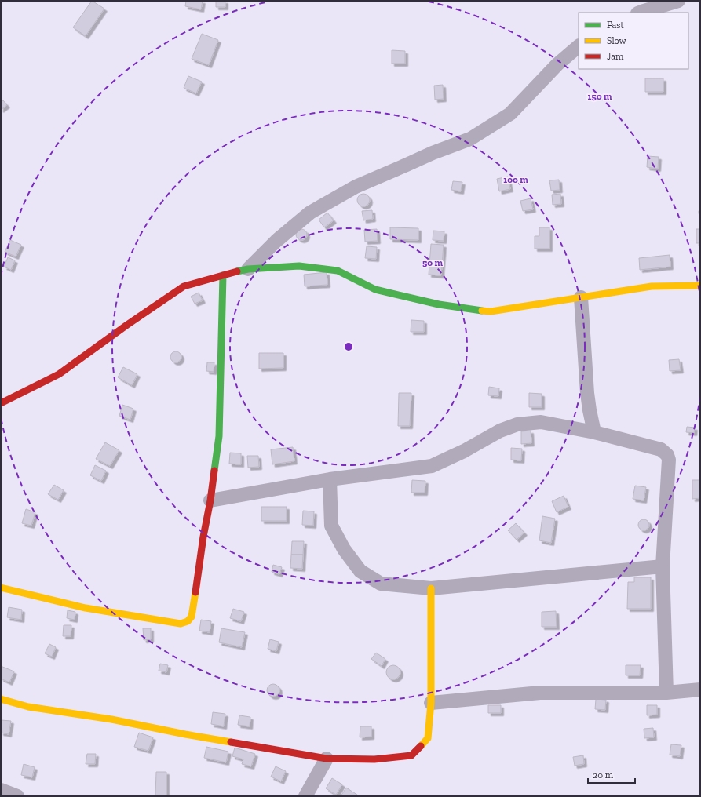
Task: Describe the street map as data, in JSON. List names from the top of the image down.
{
  "legend": ["Fast", "Slow", "Jam"],
  "scale_bar": "20 m",
  "rings": ["150 m", "100 m", "50 m"]
}
